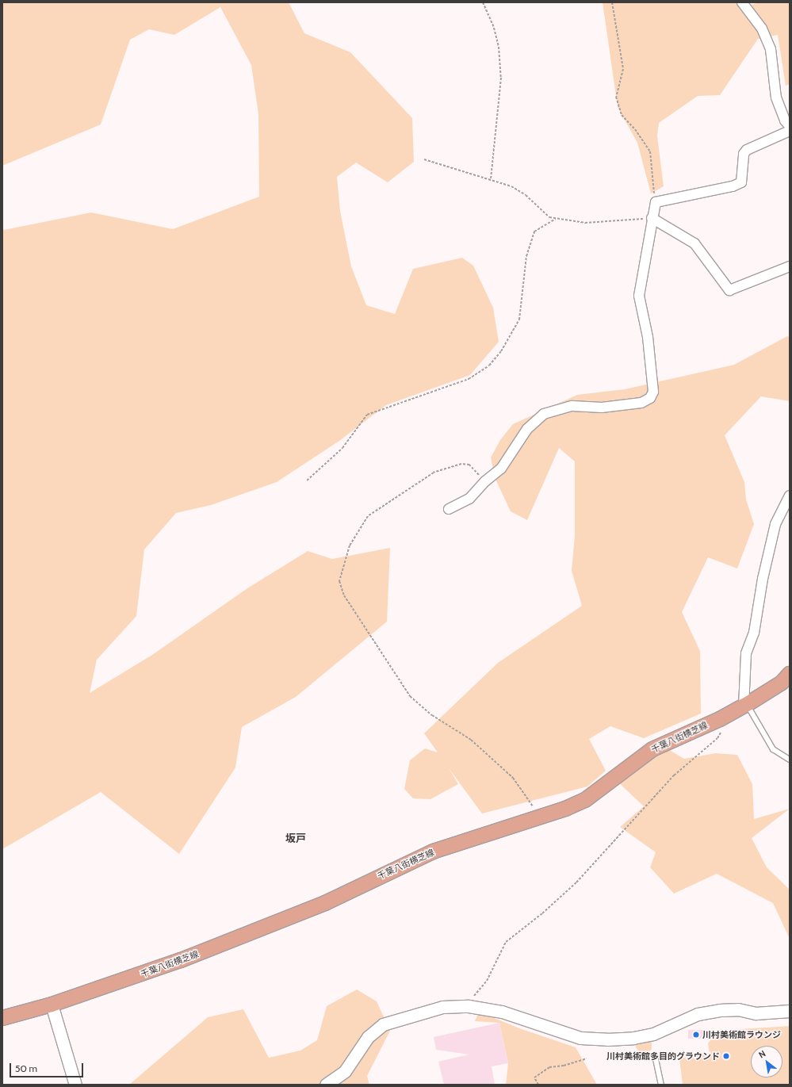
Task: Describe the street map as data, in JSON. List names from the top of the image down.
{
  "streets": {
    "main road": ["千葉八街横芝線"]
  },
  "districts": ["坂戸"],
  "places": ["川村美術館ラウンジ", "川村美術館多目的グラウンド"],
  "scale_bar": "50 m",
  "north": "top left"
}
